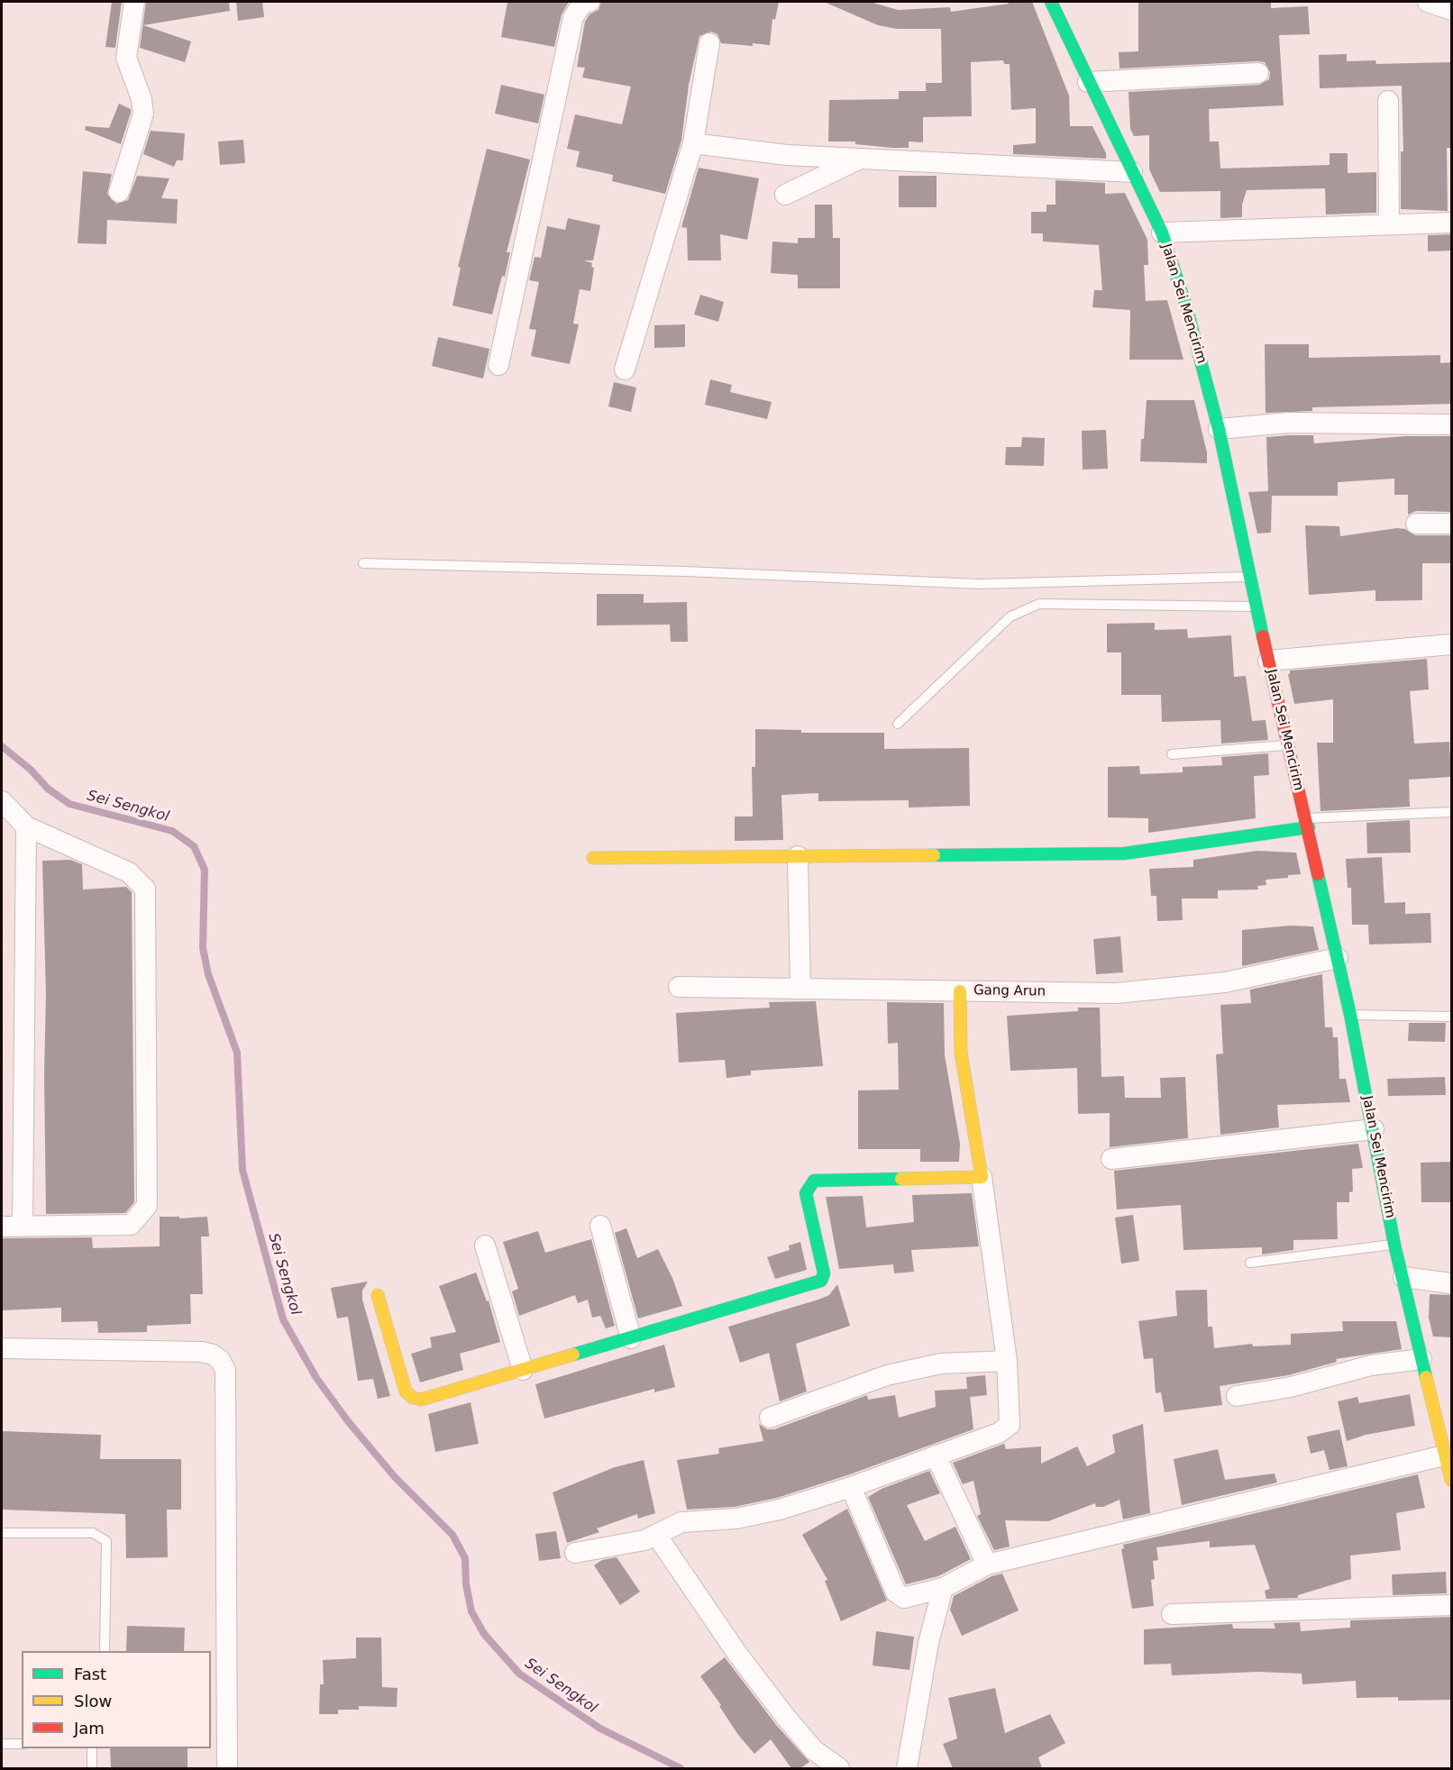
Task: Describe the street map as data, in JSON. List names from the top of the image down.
{
  "streets": {
    "street": ["Jalan Sei Mencirim", "Gang Arun"]
  },
  "crossings": [
    ["Jalan Sei Mencirim", "Gang Arun"]
  ],
  "water": ["Sei Sengkol"],
  "legend": ["Fast", "Slow", "Jam"]
}
